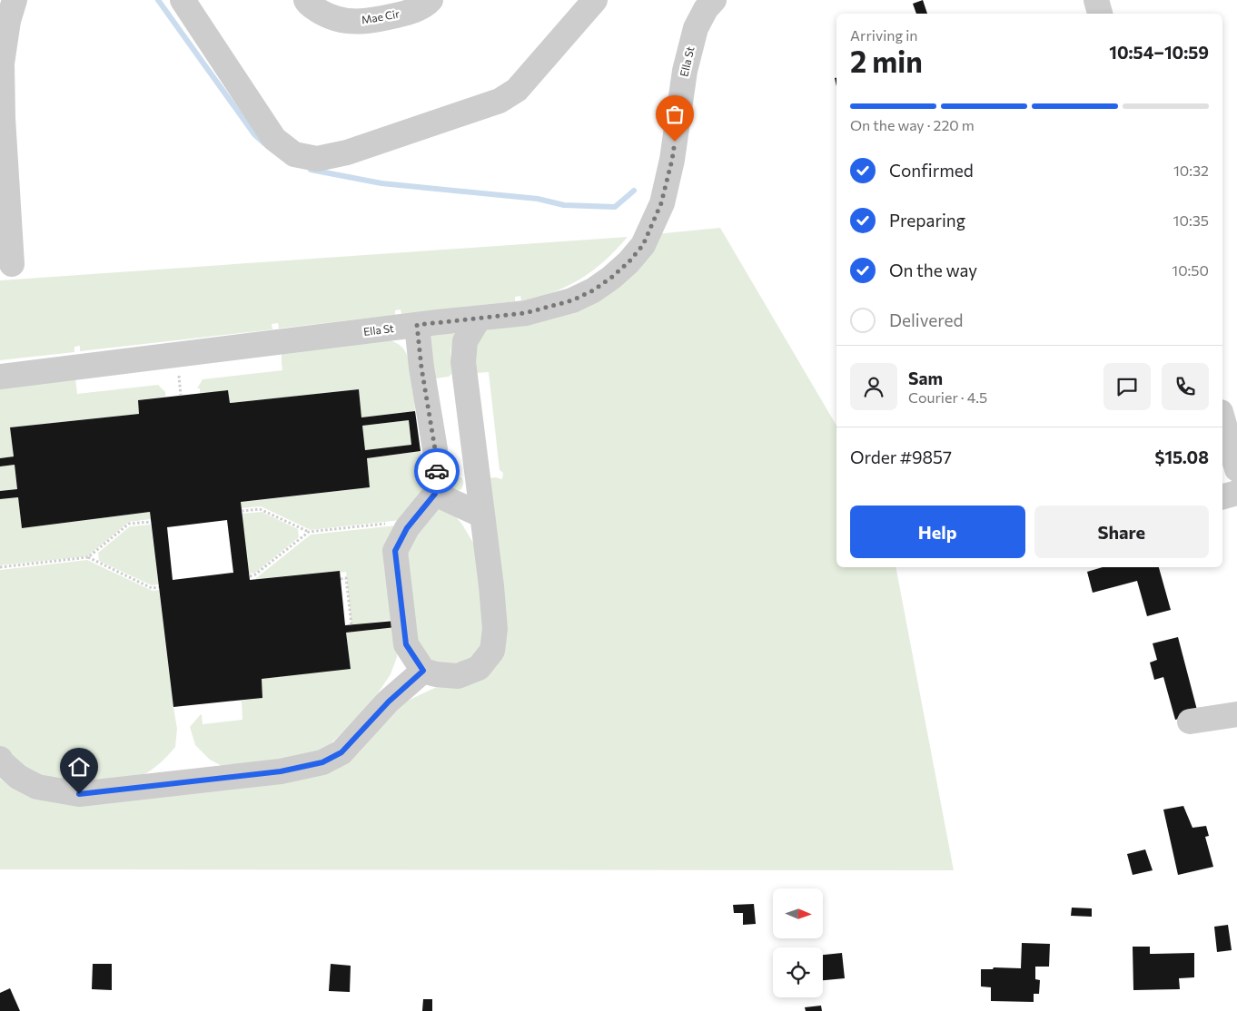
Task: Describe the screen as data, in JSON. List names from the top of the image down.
{
  "streets": {
    "street": ["Mae Cir", "Ella St"]
  },
  "north": "right",
  "page": {
    "heading": ["2 min", "Arriving in", "10:54–10:59"],
    "panel": [
      "Sam",
      "Courier · 4.5",
      "Order #9857",
      "$15.08"
    ],
    "bar": "On the way · 220 m",
    "list": [
      ["Confirmed", "10:32"],
      ["Preparing", "10:35"],
      ["On the way", "10:50"],
      "Delivered"
    ],
    "buttons": ["Help", "Share"]
  }
}
